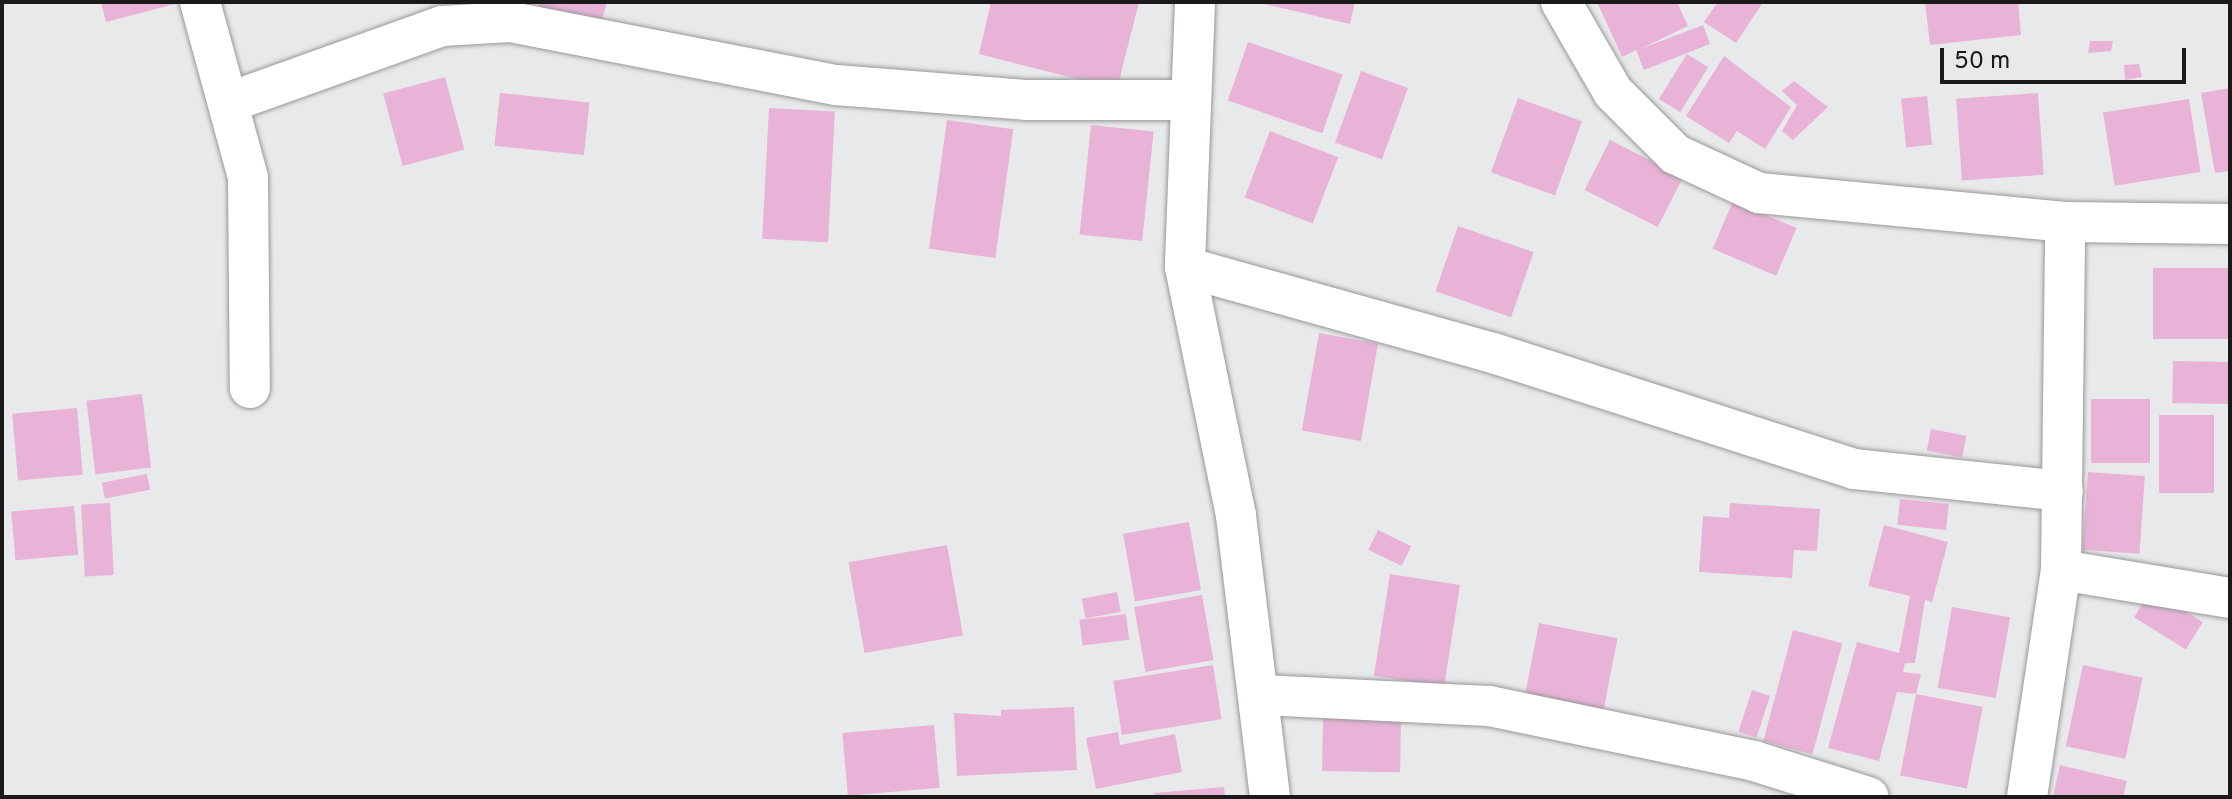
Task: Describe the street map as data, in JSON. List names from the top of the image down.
{
  "scale_bar": "50 m"
}
